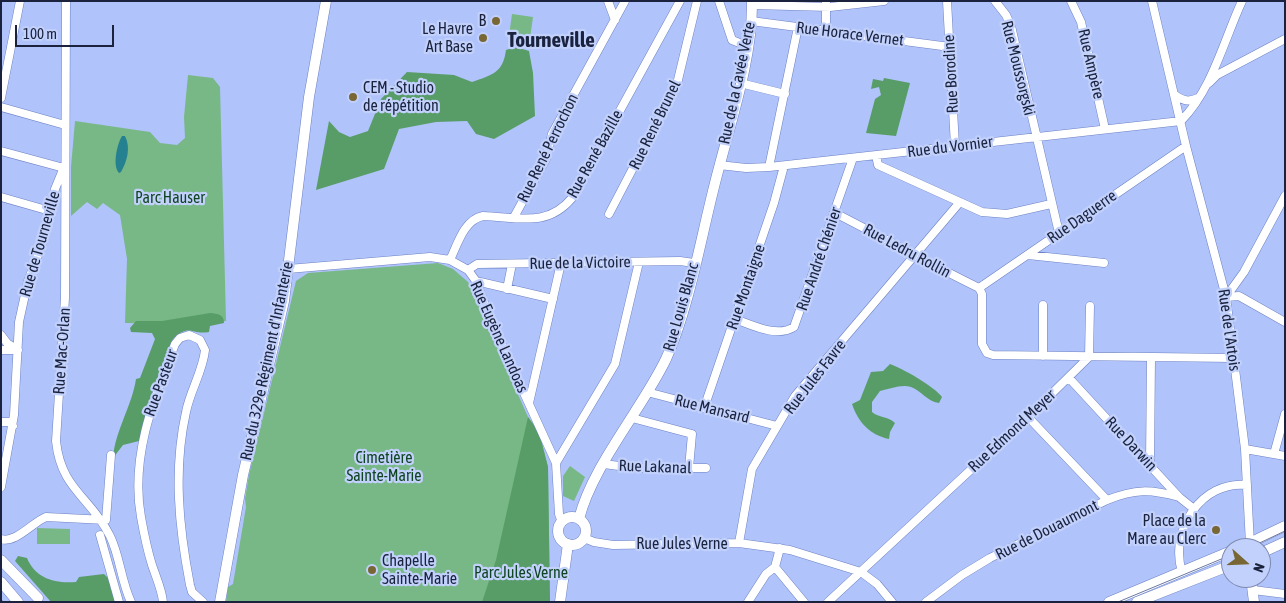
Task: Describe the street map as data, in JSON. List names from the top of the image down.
{
  "streets": {
    "street": [
      "Rue Horace Vernet",
      "Rue Ampère",
      "Rue Moussorgski",
      "Rue Borodine",
      "Rue de la Cavée Verte",
      "Rue René Brunel",
      "Rue du Vornier",
      "Rue René Perrochon",
      "Rue René Bazille",
      "Rue Daguerre",
      "Rue de Tourneville",
      "Rue Ledru Rollin",
      "Rue André Chénier",
      "Rue de la Victoire",
      "Rue Montaigne",
      "Rue Louis Blanc",
      "Rue de l'Artois",
      "Rue Eugène Landoas",
      "Rue Mac-Orlan",
      "Rue du 329e Régiment d'Infanterie",
      "Rue Jules Favre",
      "Rue Pasteur",
      "Rue Mansard",
      "Rue Edmond Meyer",
      "Rue Darwin",
      "Rue Lakanal",
      "Rue de Douaumont",
      "Rue Jules Verne"
    ]
  },
  "crossings": [
    ["Rue Horace Vernet", "Rue Borodine"],
    ["Rue Horace Vernet", "Rue de la Cavée Verte"],
    ["Rue Ampère", "Rue du Vornier"],
    ["Rue Moussorgski", "Rue du Vornier"],
    ["Rue Moussorgski", "Rue Daguerre"],
    ["Rue Borodine", "Rue du Vornier"],
    ["Rue de la Cavée Verte", "Rue du Vornier"],
    ["Rue de la Cavée Verte", "Rue Louis Blanc"],
    ["Rue du Vornier", "Rue André Chénier"],
    ["Rue du Vornier", "Rue Montaigne"],
    ["Rue du Vornier", "Rue Louis Blanc"],
    ["Rue du Vornier", "Rue de l'Artois"],
    ["Rue René Perrochon", "Rue René Bazille"],
    ["Rue René Bazille", "Rue Eugène Landoas"],
    ["Rue Daguerre", "Rue Ledru Rollin"],
    ["Rue Daguerre", "Rue de l'Artois"],
    ["Rue de Tourneville", "Rue Mac-Orlan"],
    ["Rue Ledru Rollin", "Rue André Chénier"],
    ["Rue Ledru Rollin", "Rue Jules Favre"],
    ["Rue André Chénier", "Rue Montaigne"],
    ["Rue de la Victoire", "Rue Louis Blanc"],
    ["Rue de la Victoire", "Rue Eugène Landoas"],
    ["Rue Montaigne", "Rue Mansard"],
    ["Rue Louis Blanc", "Rue Eugène Landoas"],
    ["Rue Louis Blanc", "Rue Mansard"],
    ["Rue Louis Blanc", "Rue Lakanal"],
    ["Rue Louis Blanc", "Rue Jules Verne"],
    ["Rue Eugène Landoas", "Rue du 329e Régiment d'Infanterie"],
    ["Rue Eugène Landoas", "Rue Jules Verne"],
    ["Rue Jules Favre", "Rue Mansard"],
    ["Rue Jules Favre", "Rue Jules Verne"],
    ["Rue Edmond Meyer", "Rue Darwin"],
    ["Rue Edmond Meyer", "Rue Jules Verne"],
    ["Rue Darwin", "Rue de Douaumont"]
  ],
  "districts": ["Tourneville"],
  "parks": ["Parc Hauser", "Cimetière Sainte-Marie", "Parc Jules Verne"],
  "places": [
    "B",
    "Le Havre Art Base",
    "CEM - Studio de répétition",
    "Place de la Mare au Clerc",
    "Chapelle Sainte-Marie"
  ],
  "scale_bar": "100 m",
  "north": "right"
}
